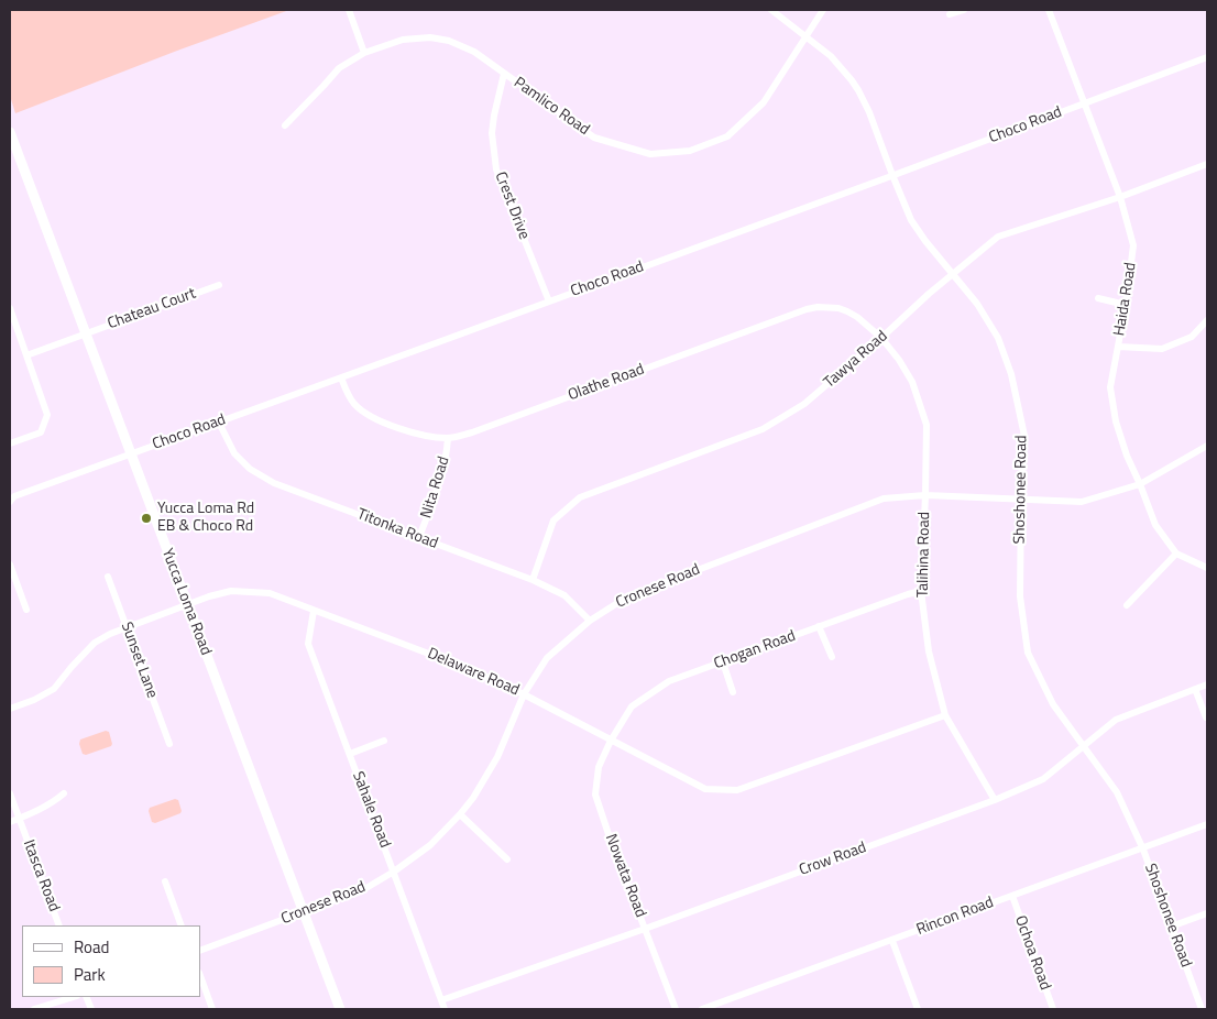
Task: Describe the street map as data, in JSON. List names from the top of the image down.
{
  "streets": {
    "main road": ["Yucca Loma Road"],
    "street": [
      "Pamlico Road",
      "Choco Road",
      "Crest Drive",
      "Haida Road",
      "Chateau Court",
      "Tawya Road",
      "Olathe Road",
      "Nita Road",
      "Shoshonee Road",
      "Titonka Road",
      "Talihina Road",
      "Cronese Road",
      "Chogan Road",
      "Sunset Lane",
      "Delaware Road",
      "Sahale Road",
      "Crow Road",
      "Itasca Road",
      "Nowata Road",
      "Rincon Road",
      "Ochoa Road"
    ]
  },
  "crossings": [
    ["Pamlico Road", "Crest Drive"],
    ["Pamlico Road", "Shoshonee Road"],
    ["Choco Road", "Crest Drive"],
    ["Choco Road", "Haida Road"],
    ["Choco Road", "Olathe Road"],
    ["Choco Road", "Shoshonee Road"],
    ["Choco Road", "Titonka Road"],
    ["Choco Road", "Yucca Loma Road"],
    ["Haida Road", "Tawya Road"],
    ["Haida Road", "Cronese Road"],
    ["Chateau Court", "Yucca Loma Road"],
    ["Tawya Road", "Olathe Road"],
    ["Tawya Road", "Shoshonee Road"],
    ["Tawya Road", "Titonka Road"],
    ["Tawya Road", "Talihina Road"],
    ["Olathe Road", "Nita Road"],
    ["Olathe Road", "Talihina Road"],
    ["Nita Road", "Titonka Road"],
    ["Shoshonee Road", "Cronese Road"],
    ["Shoshonee Road", "Crow Road"],
    ["Shoshonee Road", "Rincon Road"],
    ["Titonka Road", "Cronese Road"],
    ["Talihina Road", "Cronese Road"],
    ["Talihina Road", "Chogan Road"],
    ["Talihina Road", "Delaware Road"],
    ["Talihina Road", "Crow Road"],
    ["Cronese Road", "Yucca Loma Road"],
    ["Cronese Road", "Delaware Road"],
    ["Cronese Road", "Sahale Road"],
    ["Yucca Loma Road", "Delaware Road"],
    ["Chogan Road", "Delaware Road"],
    ["Chogan Road", "Nowata Road"],
    ["Sunset Lane", "Delaware Road"],
    ["Delaware Road", "Sahale Road"],
    ["Delaware Road", "Nowata Road"],
    ["Sahale Road", "Crow Road"],
    ["Crow Road", "Nowata Road"],
    ["Rincon Road", "Ochoa Road"]
  ],
  "places": ["Yucca Loma Rd EB & Choco Rd"],
  "legend": ["Road", "Park"]
}
